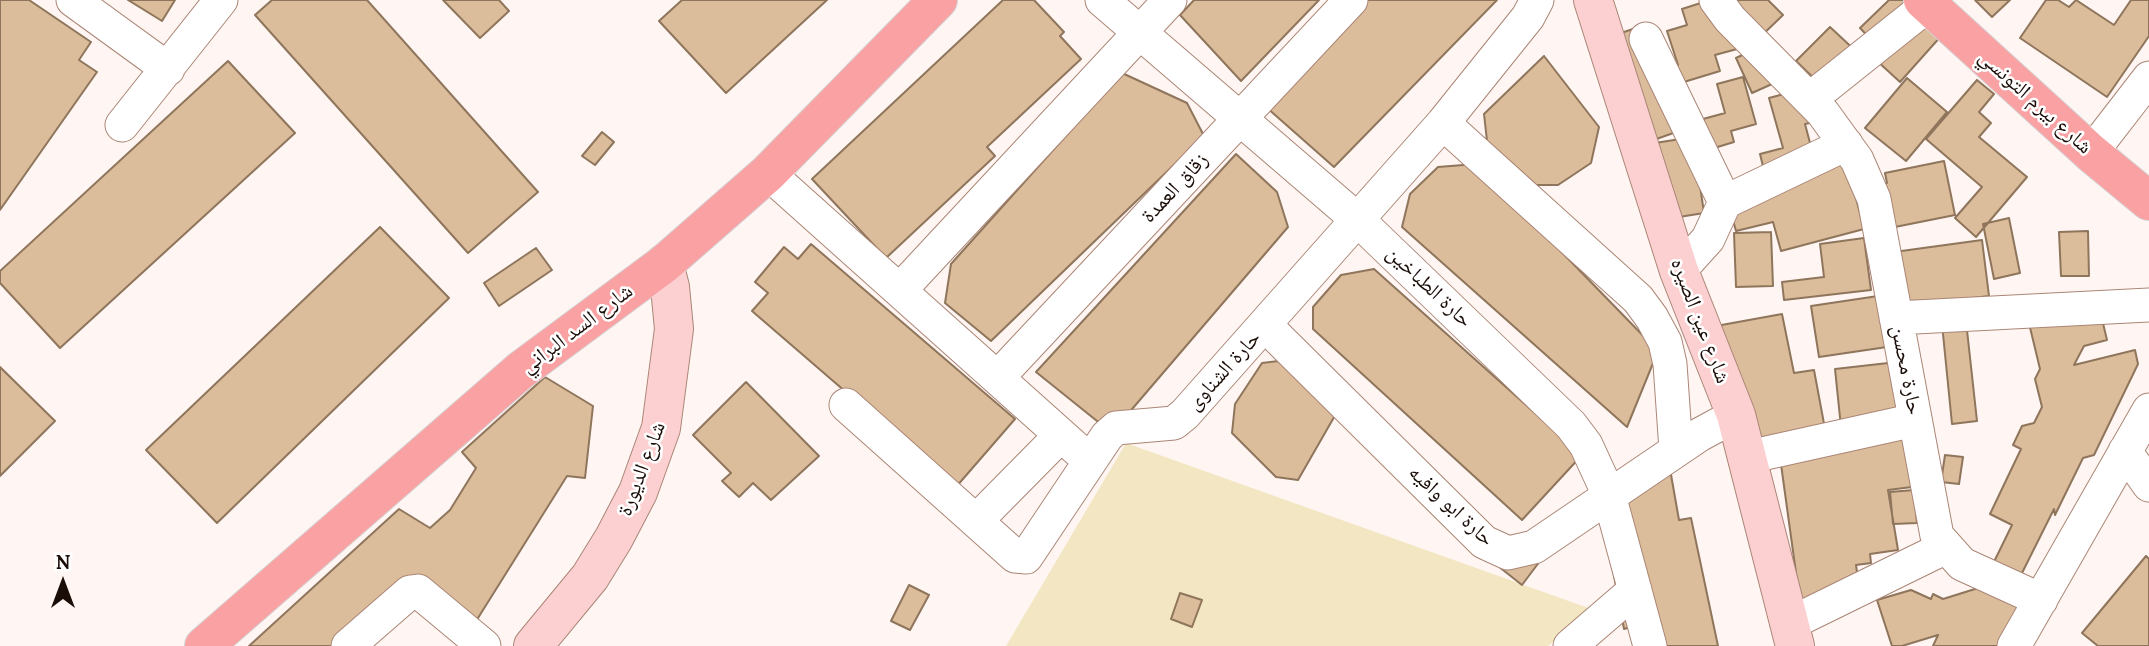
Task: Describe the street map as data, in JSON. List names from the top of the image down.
{
  "streets": {
    "main road": ["شارع بيرم التونسي", "شارع السد البراني"],
    "street": [
      "زقاق العمدة",
      "حارة الطباخين",
      "شارع عين الصيره",
      "حارة محسن",
      "حارة الشناوى",
      "شارع الديورة",
      "حارة ابو وافيه"
    ]
  },
  "crossings": [
    ["زقاق العمدة", "حارة الطباخين"],
    ["حارة الطباخين", "حارة الشناوى"],
    ["حارة الطباخين", "حارة ابو وافيه"],
    ["شارع عين الصيره", "حارة ابو وافيه"],
    ["شارع السد البراني", "شارع الديورة"],
    ["حارة الشناوى", "حارة ابو وافيه"]
  ],
  "north": "top"
}
